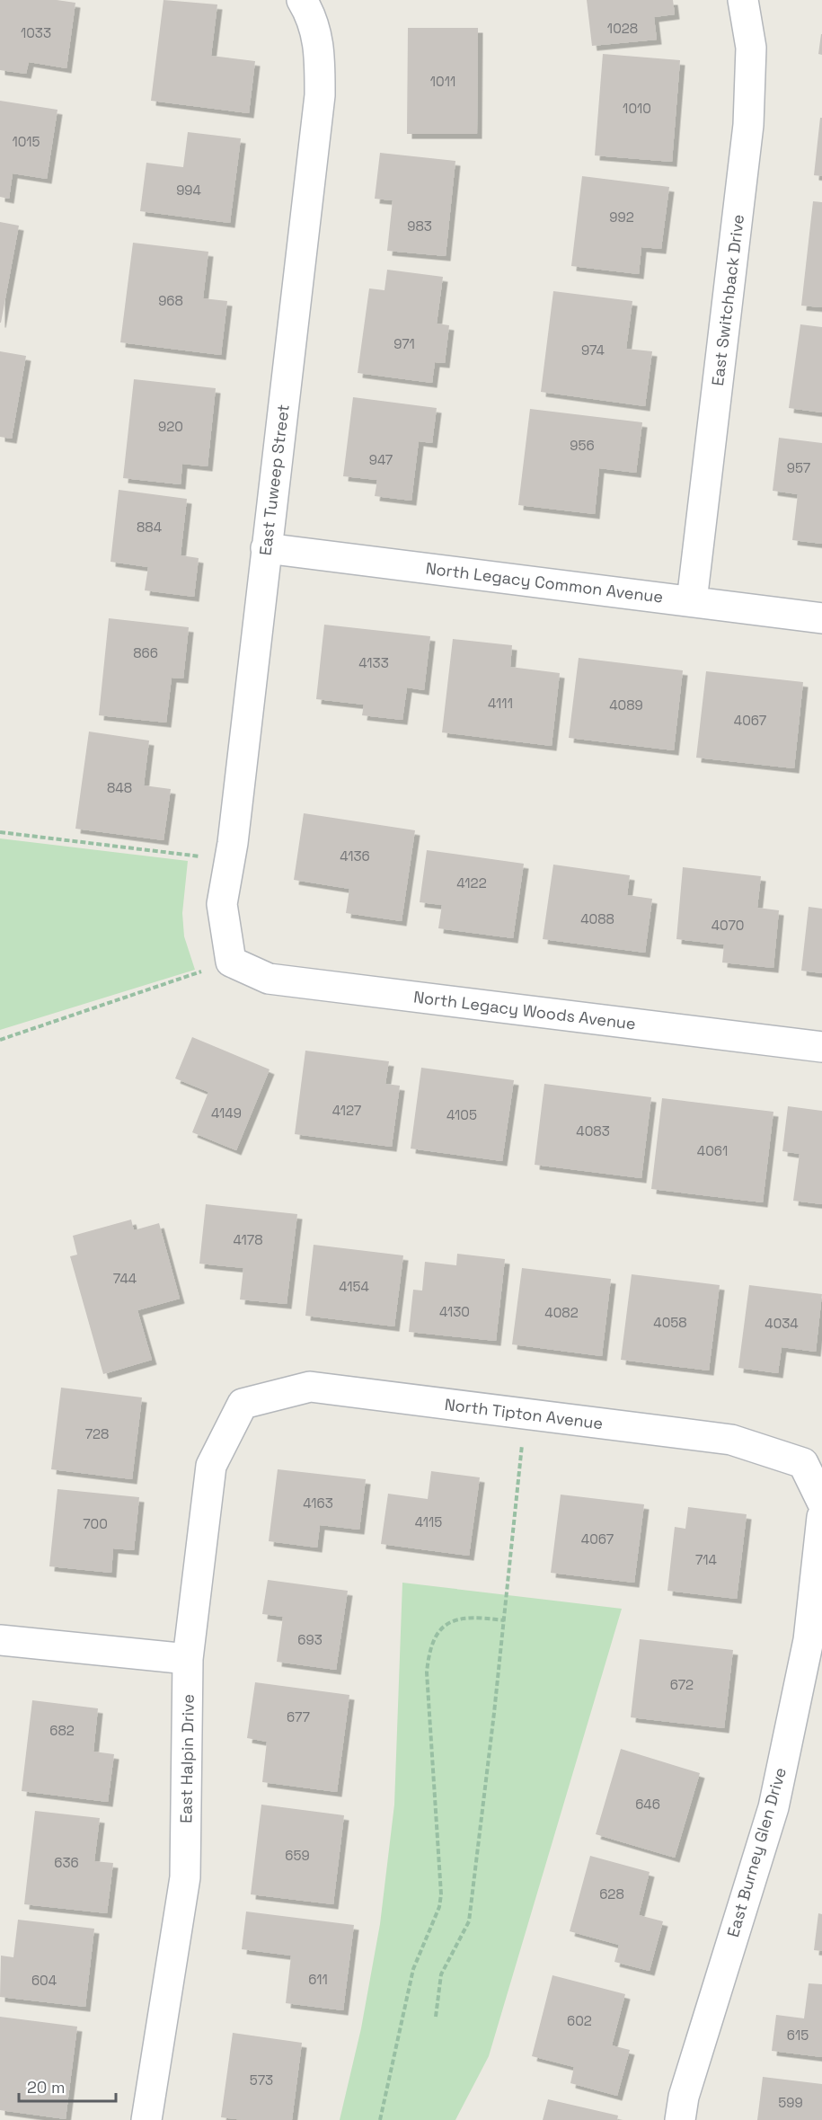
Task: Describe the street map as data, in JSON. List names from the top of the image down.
{
  "streets": {
    "street": [
      "East Switchback Drive",
      "East Tuweep Street",
      "North Legacy Common Avenue",
      "North Legacy Woods Avenue",
      "North Tipton Avenue",
      "East Halpin Drive",
      "East Burney Glen Drive"
    ]
  },
  "crossings": [
    ["East Switchback Drive", "North Legacy Common Avenue"],
    ["East Tuweep Street", "North Legacy Common Avenue"],
    ["East Tuweep Street", "North Legacy Woods Avenue"],
    ["North Tipton Avenue", "East Halpin Drive"]
  ],
  "house_numbers": [
    "1028",
    "1033",
    "1011",
    "1010",
    "1015",
    "994",
    "992",
    "983",
    "968",
    "971",
    "974",
    "920",
    "956",
    "947",
    "957",
    "884",
    "866",
    "4133",
    "4111",
    "4089",
    "4067",
    "848",
    "4136",
    "4122",
    "4088",
    "4070",
    "4127",
    "4149",
    "4105",
    "4083",
    "4061",
    "4178",
    "744",
    "4154",
    "4130",
    "4082",
    "4058",
    "4034",
    "728",
    "4163",
    "4115",
    "700",
    "4067",
    "714",
    "693",
    "672",
    "677",
    "682",
    "646",
    "659",
    "636",
    "628",
    "611",
    "604",
    "602",
    "615",
    "573",
    "599"
  ],
  "scale_bar": "20 m"
}
